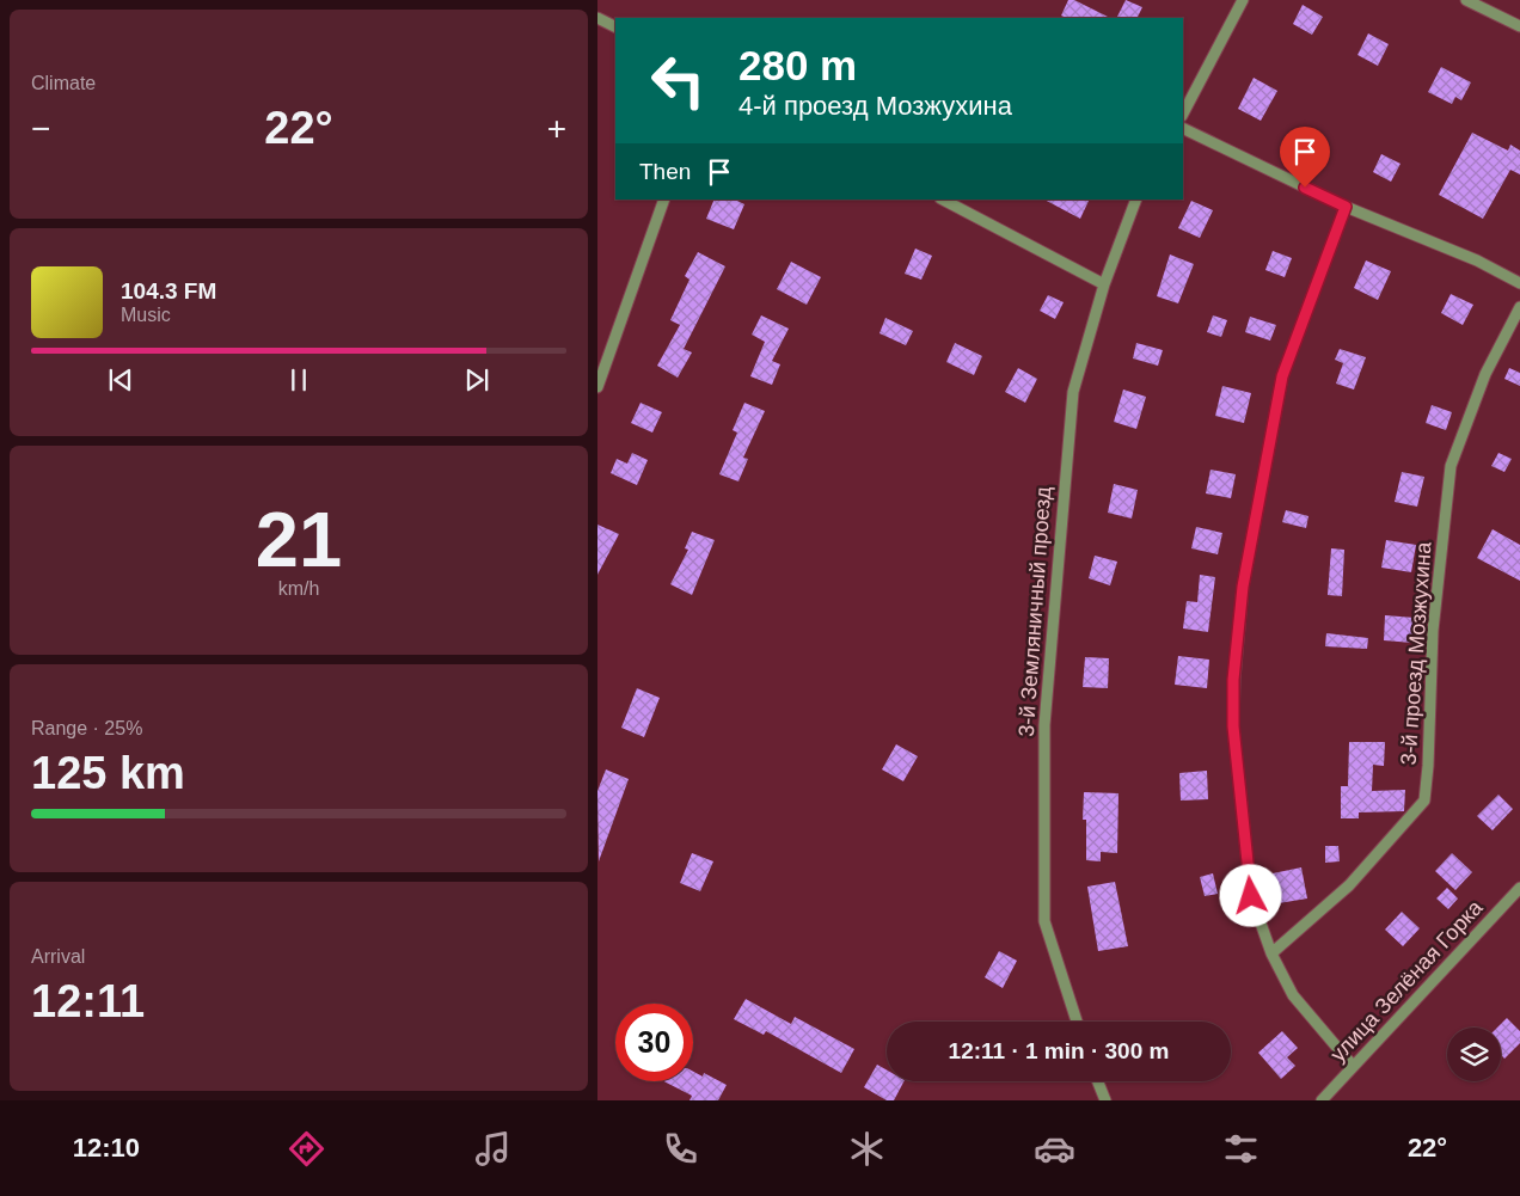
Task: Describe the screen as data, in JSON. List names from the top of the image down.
{
  "streets": {
    "street": ["3-й Земляничный проезд", "3-й проезд Мозжухина", "улица Зелёная Горка"]
  },
  "page": {
    "tile": [
      "Climate",
      ["21", "km/h"],
      ["Range · 25%", "125 km"],
      ["Arrival", "12:11"]
    ],
    "turn": ["280 m", "4-й проезд Мозжухина"],
    "heat": ["−", "22°", "+"],
    "then": "Then",
    "song": ["104.3 FM", "Music"],
    "limit": "30",
    "trip": "12:11 · 1 min · 300 m",
    "tabs": ["12:10", "22°"]
  }
}
